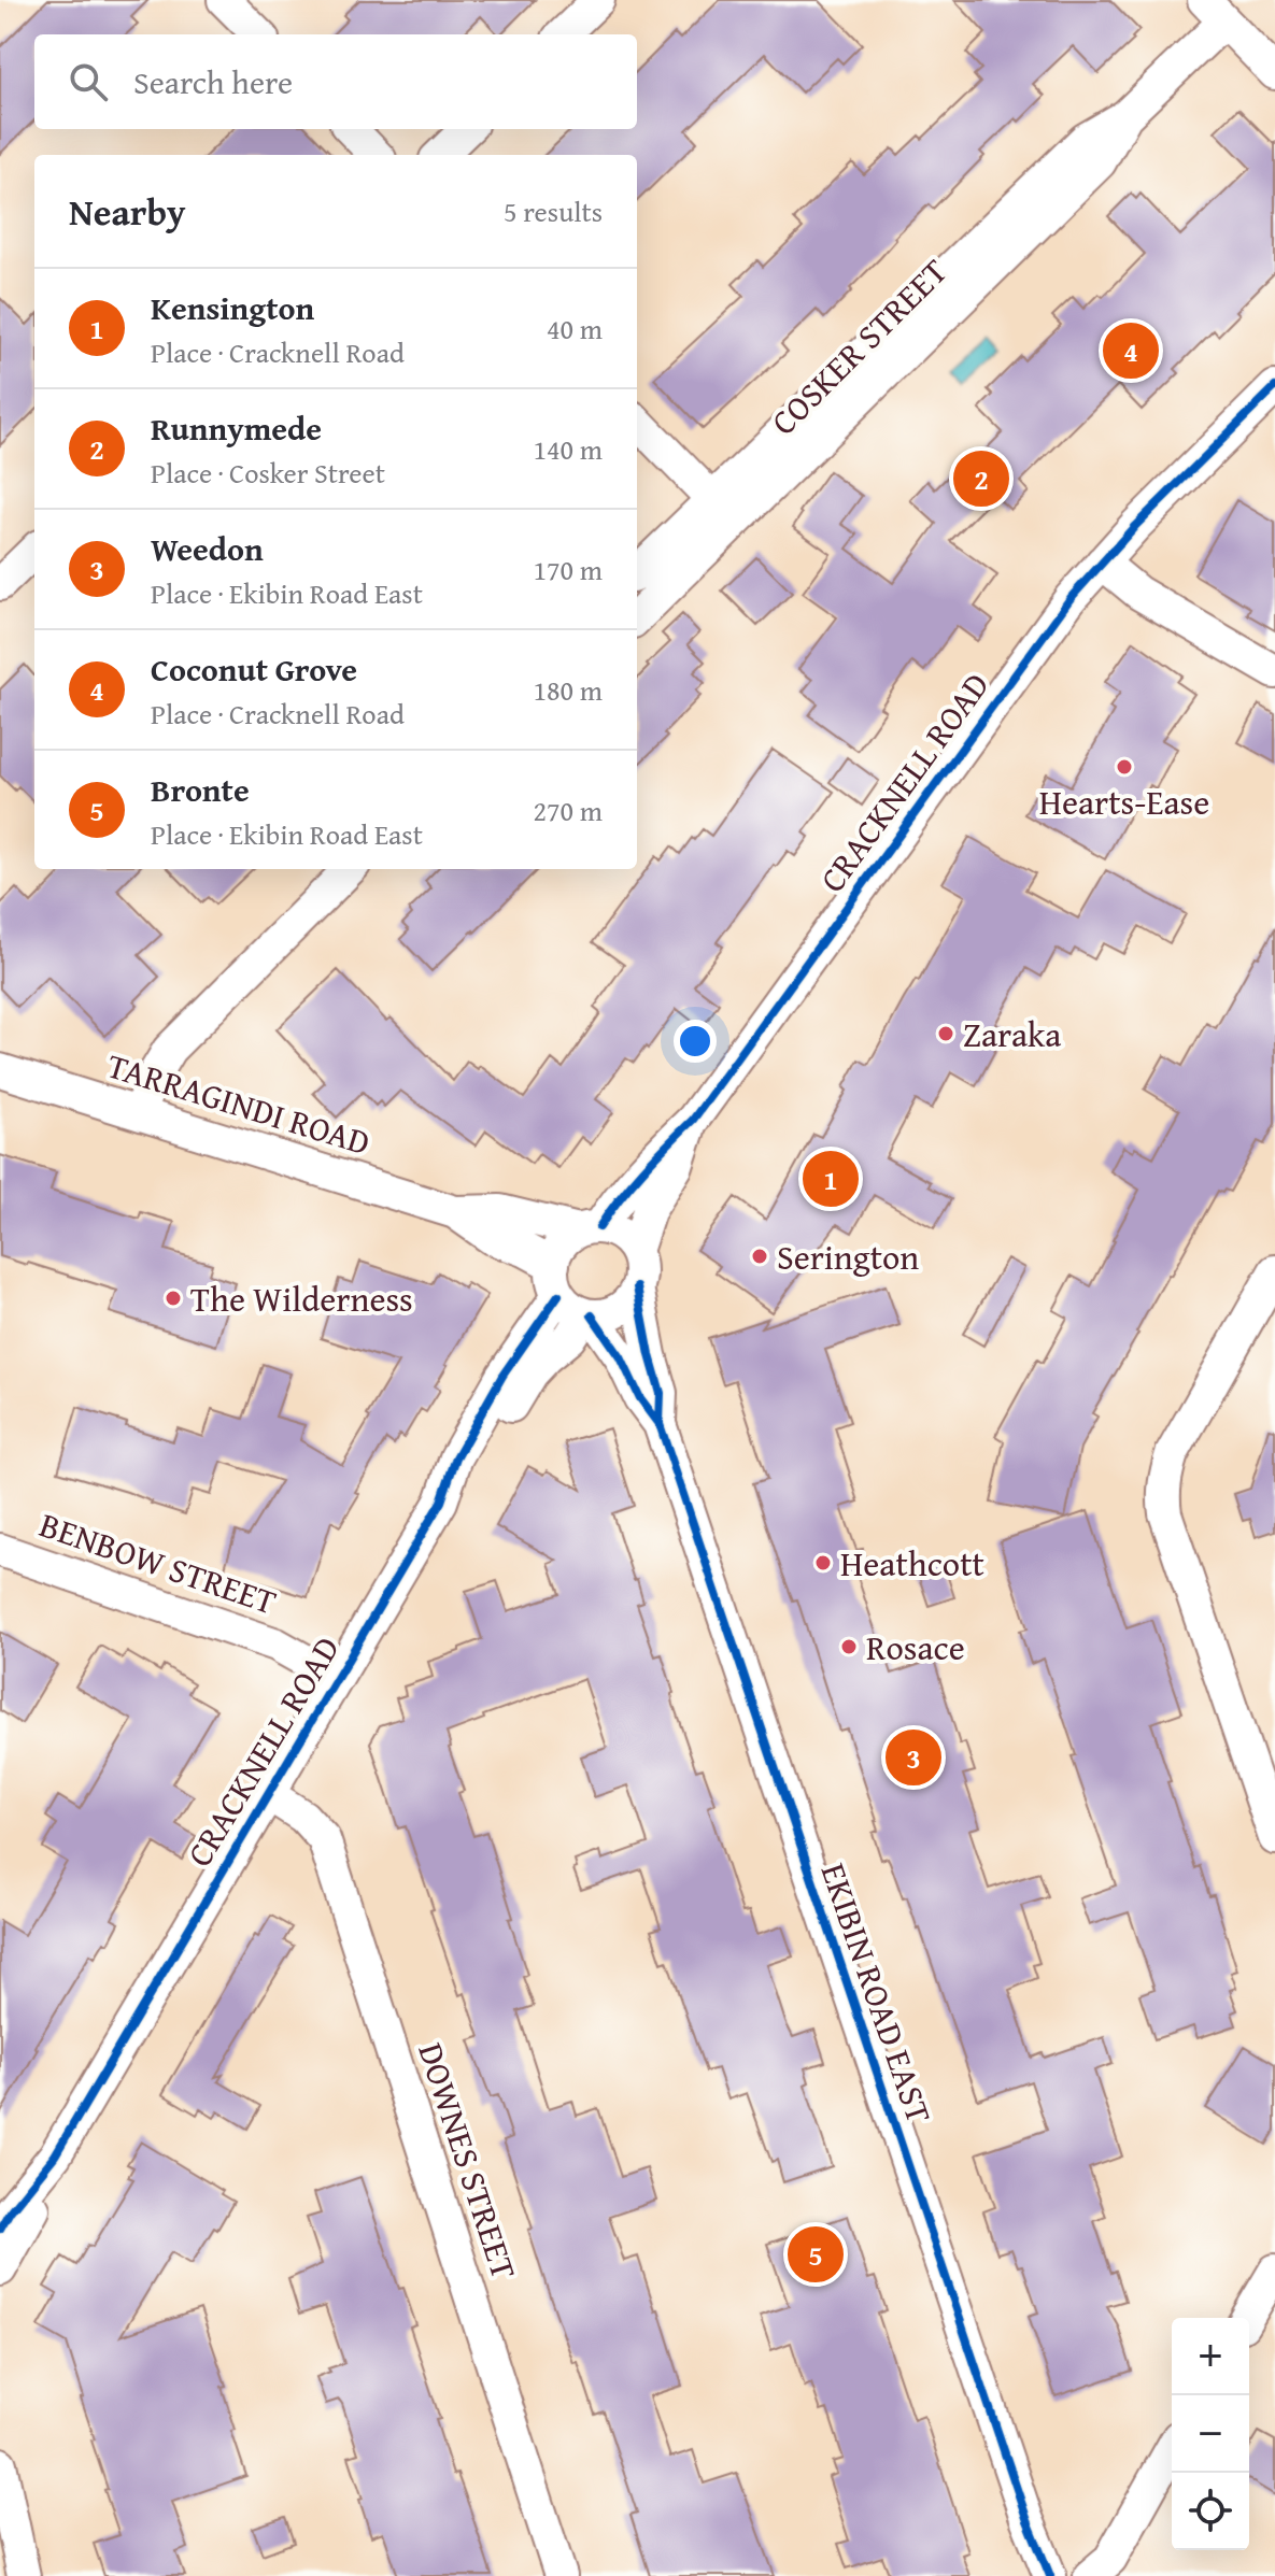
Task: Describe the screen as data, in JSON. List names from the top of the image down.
{
  "streets": {
    "street": [
      "COSKER STREET",
      "CRACKNELL ROAD",
      "TARRAGINDI ROAD",
      "BENBOW STREET",
      "EKIBIN ROAD EAST",
      "DOWNES STREET"
    ]
  },
  "crossings": [
    ["CRACKNELL ROAD", "TARRAGINDI ROAD"],
    ["CRACKNELL ROAD", "BENBOW STREET"],
    ["CRACKNELL ROAD", "EKIBIN ROAD EAST"],
    ["CRACKNELL ROAD", "DOWNES STREET"],
    ["TARRAGINDI ROAD", "EKIBIN ROAD EAST"]
  ],
  "places": [
    "Hearts-Ease",
    "Zaraka",
    "Serington",
    "The Wilderness",
    "Heathcott",
    "Rosace"
  ],
  "page": {
    "search": "Search here",
    "heading": ["Nearby", "5 results"],
    "list": [
      {
        "mark": "1",
        "name": "Kensington",
        "note": "Place · Cracknell Road",
        "value": "40 m"
      },
      {
        "mark": "2",
        "name": "Runnymede",
        "note": "Place · Cosker Street",
        "value": "140 m"
      },
      {
        "mark": "3",
        "name": "Weedon",
        "note": "Place · Ekibin Road East",
        "value": "170 m"
      },
      {
        "mark": "4",
        "name": "Coconut Grove",
        "note": "Place · Cracknell Road",
        "value": "180 m"
      },
      {
        "mark": "5",
        "name": "Bronte",
        "note": "Place · Ekibin Road East",
        "value": "270 m"
      }
    ],
    "pins": [
      "4",
      "2",
      "1",
      "3",
      "5"
    ],
    "map_buttons": ["+", "−"]
  }
}
